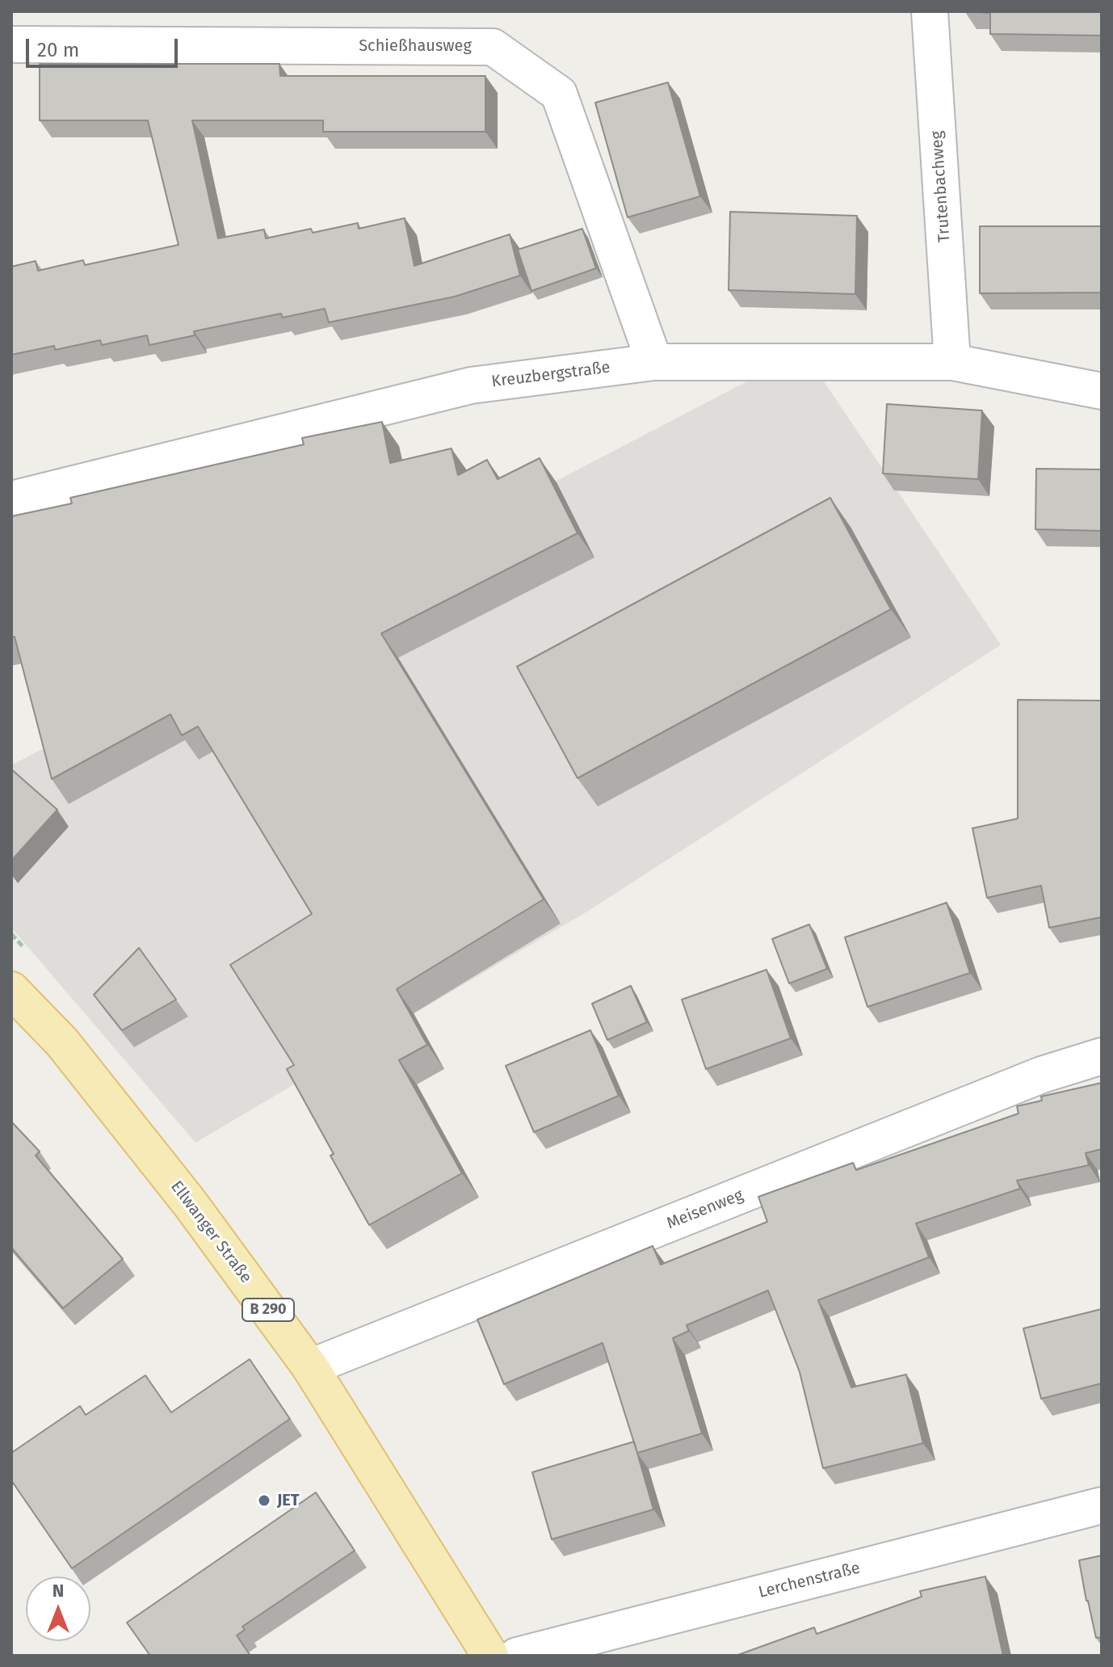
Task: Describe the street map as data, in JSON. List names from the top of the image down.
{
  "streets": {
    "main road": ["Ellwanger Straße", "B 290"],
    "street": [
      "Schießhausweg",
      "Trutenbachweg",
      "Kreuzbergstraße",
      "Meisenweg",
      "Lerchenstraße"
    ]
  },
  "crossings": [
    ["Schießhausweg", "Kreuzbergstraße"],
    ["Trutenbachweg", "Kreuzbergstraße"],
    ["Meisenweg", "Ellwanger Straße"]
  ],
  "places": ["JET"],
  "scale_bar": "20 m",
  "north": "top"
}
